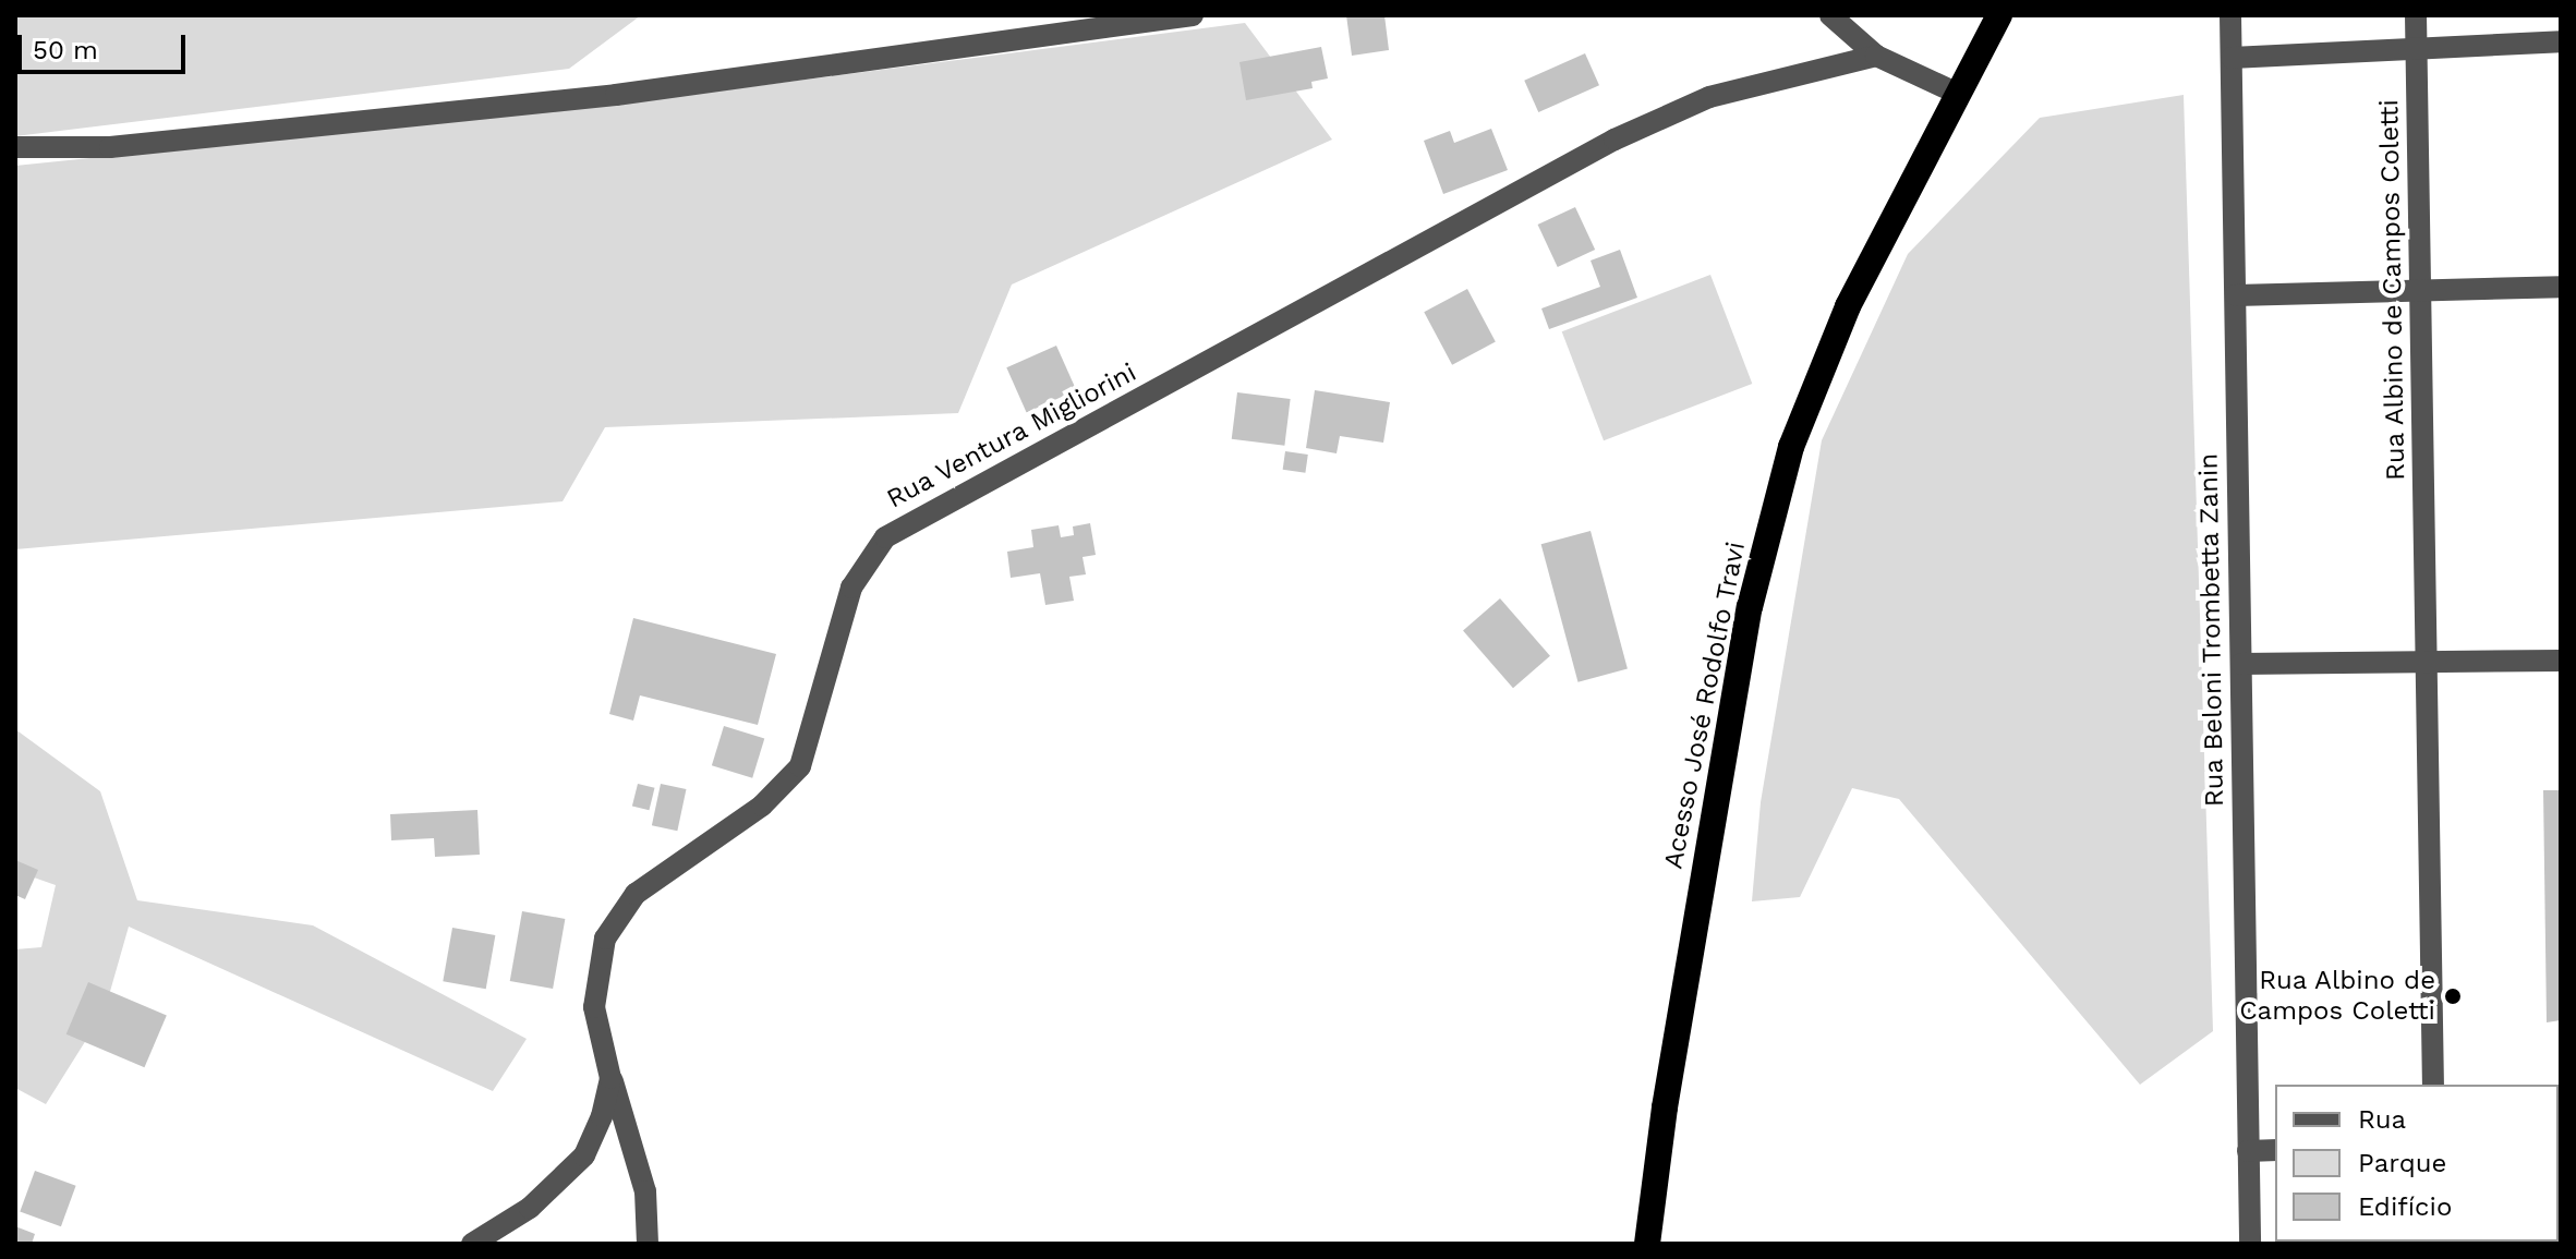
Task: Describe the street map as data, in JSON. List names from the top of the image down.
{
  "streets": {
    "highway": ["Acesso José Rodolfo Travi"],
    "street": ["Rua Albino de Campos Coletti", "Rua Ventura Migliorini", "Rua Beloni Trombetta Zanin"]
  },
  "places": ["Rua Albino de Campos Coletti"],
  "legend": ["Rua", "Parque", "Edifício"],
  "scale_bar": "50 m"
}
